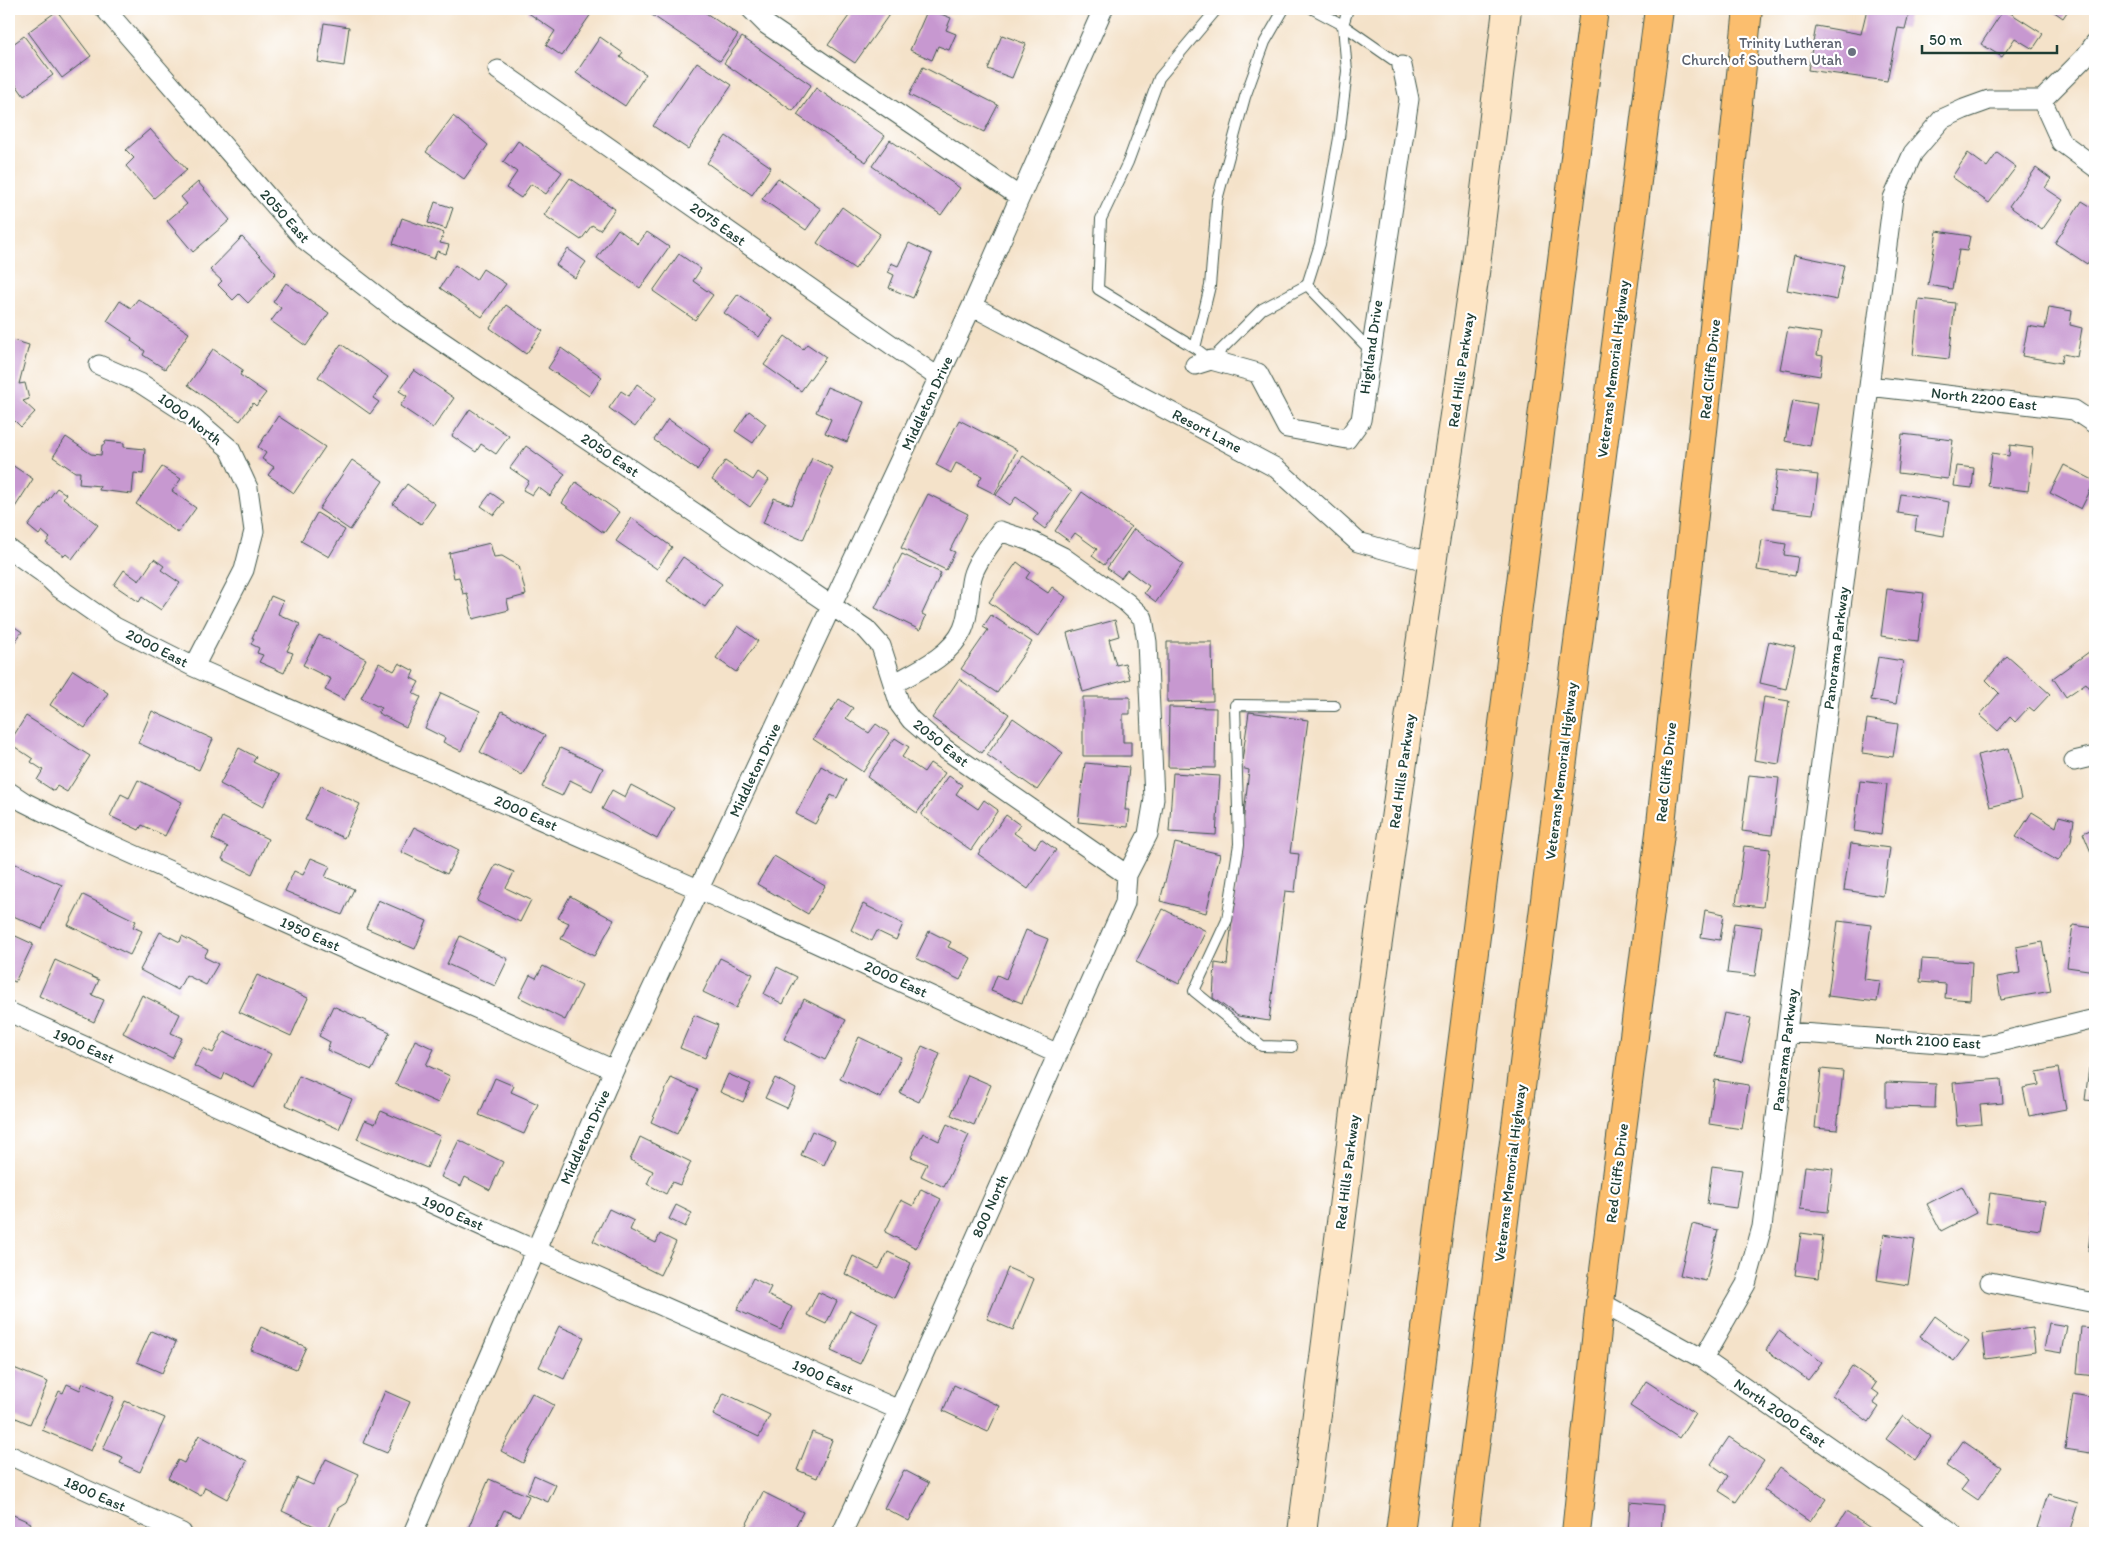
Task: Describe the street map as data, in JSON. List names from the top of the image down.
{
  "streets": {
    "main road": ["Veterans Memorial Highway", "Red Cliffs Drive", "Red Hills Parkway"],
    "street": [
      "2050 East",
      "2075 East",
      "Highland Drive",
      "North 2200 East",
      "Middleton Drive",
      "1000 North",
      "Resort Lane",
      "2000 East",
      "Panorama Parkway",
      "1950 East",
      "North 2100 East",
      "1900 East",
      "800 North",
      "North 2000 East",
      "1800 East"
    ]
  },
  "crossings": [
    ["2050 East", "Middleton Drive"],
    ["2050 East", "800 North"],
    ["2075 East", "Middleton Drive"],
    ["Red Cliffs Drive", "North 2000 East"],
    ["Red Hills Parkway", "Resort Lane"],
    ["North 2200 East", "Panorama Parkway"],
    ["Middleton Drive", "Resort Lane"],
    ["Middleton Drive", "2000 East"],
    ["Middleton Drive", "1950 East"],
    ["Middleton Drive", "1900 East"],
    ["1000 North", "2000 East"],
    ["2000 East", "800 North"],
    ["Panorama Parkway", "North 2100 East"],
    ["Panorama Parkway", "North 2000 East"],
    ["1900 East", "800 North"]
  ],
  "places": ["Trinity Lutheran Church of Southern Utah"],
  "scale_bar": "50 m"
}
